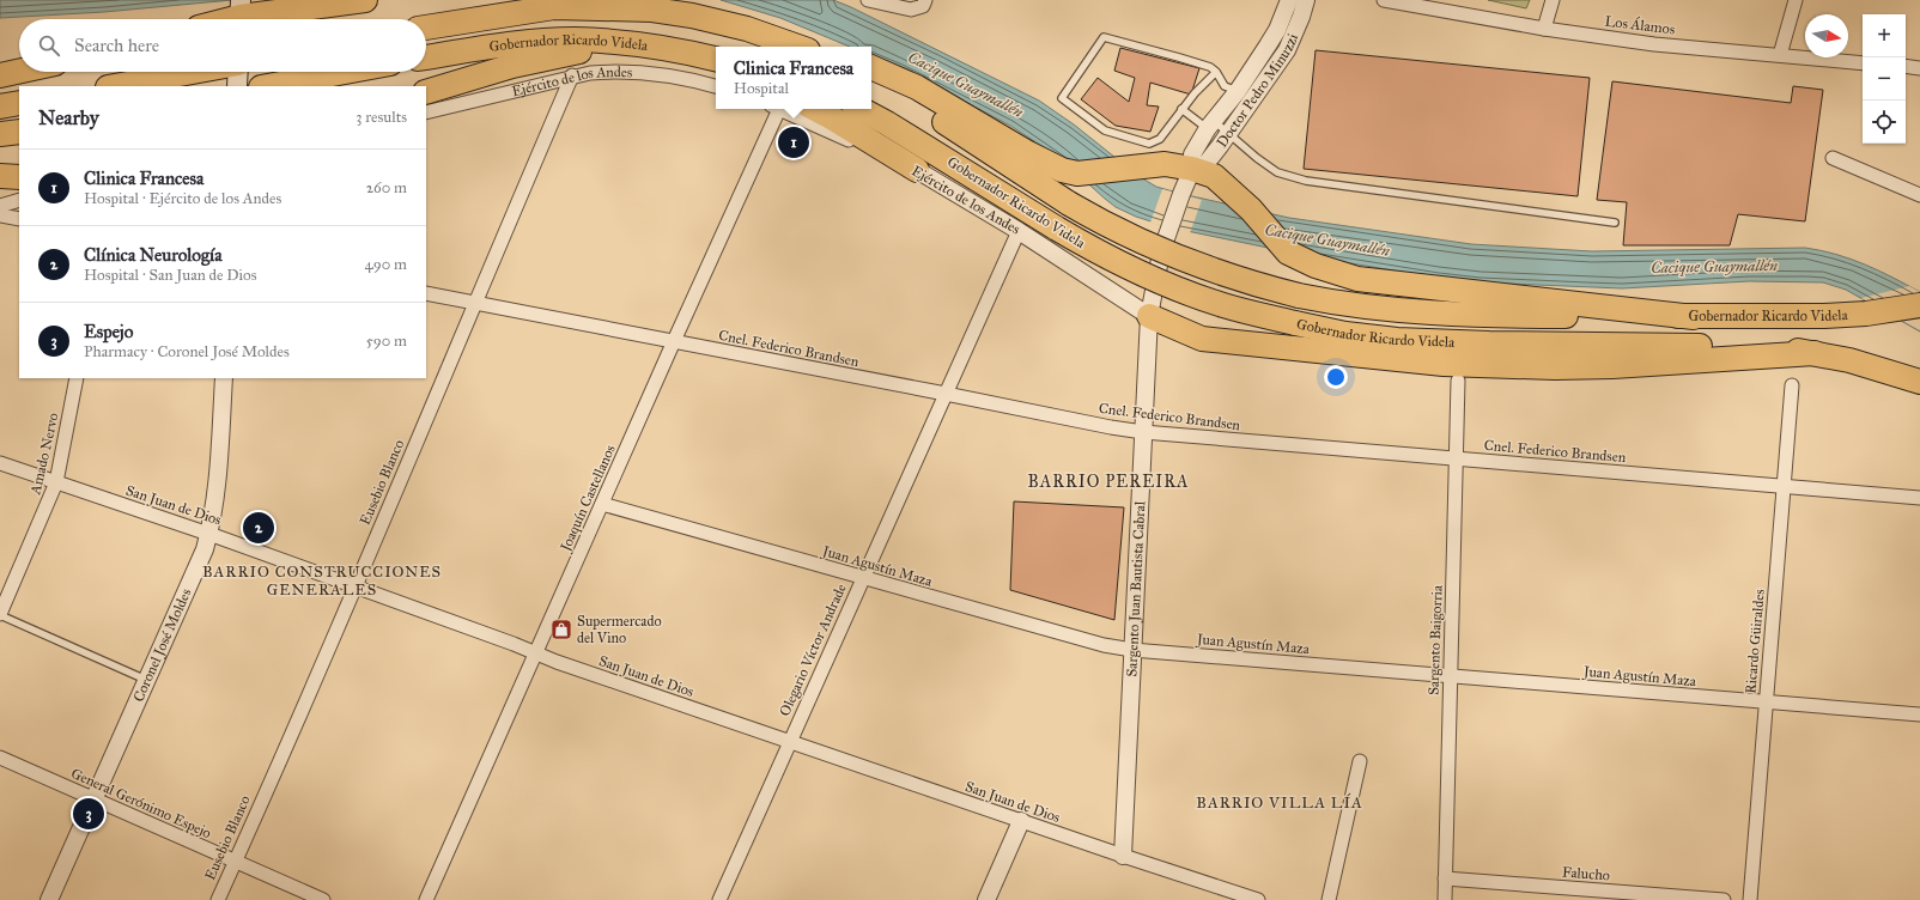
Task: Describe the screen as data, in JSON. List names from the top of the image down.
{
  "streets": {
    "highway": ["Gobernador Ricardo Videla"],
    "street": [
      "Los Álamos",
      "Ejército de los Andes",
      "Doctor Pedro Minuzzi",
      "Cnel. Federico Brandsen",
      "Amado Nervo",
      "Eusebio Blanco",
      "Joaquín Castellanos",
      "San Juan de Dios",
      "Juan Agustín Maza",
      "Sargento Juan Bautista Cabral",
      "Sargento Baigorria",
      "Ricardo Güiraldes",
      "Coronel José Moldes",
      "Olegario Víctor Andrade",
      "General Gerónimo Espejo",
      "Falucho"
    ]
  },
  "crossings": [
    ["Ejército de los Andes", "Eusebio Blanco"],
    ["Ejército de los Andes", "Sargento Juan Bautista Cabral"],
    ["Ejército de los Andes", "Olegario Víctor Andrade"],
    ["Doctor Pedro Minuzzi", "Sargento Juan Bautista Cabral"],
    ["Cnel. Federico Brandsen", "Eusebio Blanco"],
    ["Cnel. Federico Brandsen", "Joaquín Castellanos"],
    ["Cnel. Federico Brandsen", "Sargento Juan Bautista Cabral"],
    ["Cnel. Federico Brandsen", "Sargento Baigorria"],
    ["Cnel. Federico Brandsen", "Ricardo Güiraldes"],
    ["Cnel. Federico Brandsen", "Olegario Víctor Andrade"],
    ["Amado Nervo", "San Juan de Dios"],
    ["Eusebio Blanco", "San Juan de Dios"],
    ["Eusebio Blanco", "General Gerónimo Espejo"],
    ["Joaquín Castellanos", "San Juan de Dios"],
    ["Joaquín Castellanos", "Juan Agustín Maza"],
    ["San Juan de Dios", "Sargento Juan Bautista Cabral"],
    ["San Juan de Dios", "Coronel José Moldes"],
    ["San Juan de Dios", "Olegario Víctor Andrade"],
    ["Juan Agustín Maza", "Sargento Juan Bautista Cabral"],
    ["Juan Agustín Maza", "Sargento Baigorria"],
    ["Juan Agustín Maza", "Ricardo Güiraldes"],
    ["Juan Agustín Maza", "Olegario Víctor Andrade"],
    ["Sargento Baigorria", "Falucho"],
    ["Coronel José Moldes", "General Gerónimo Espejo"]
  ],
  "districts": ["BARRIO PEREIRA", "BARRIO CONSTRUCCIONES GENERALES", "BARRIO VILLA LÍA"],
  "water": ["Cacique Guaymallén"],
  "places": {
    "shop": ["Supermercado del Vino"]
  },
  "north": "right",
  "page": {
    "map_buttons": ["+", "−"],
    "search": "Search here",
    "popup": ["Clinica Francesa", "Hospital"],
    "heading": ["Nearby", "3 results"],
    "pins": ["1", "2", "3"],
    "list": [
      {
        "mark": "1",
        "name": "Clinica Francesa",
        "note": "Hospital · Ejército de los Andes",
        "value": "260 m"
      },
      {
        "mark": "2",
        "name": "Clínica Neurología",
        "note": "Hospital · San Juan de Dios",
        "value": "490 m"
      },
      {
        "mark": "3",
        "name": "Espejo",
        "note": "Pharmacy · Coronel José Moldes",
        "value": "590 m"
      }
    ]
  }
}
